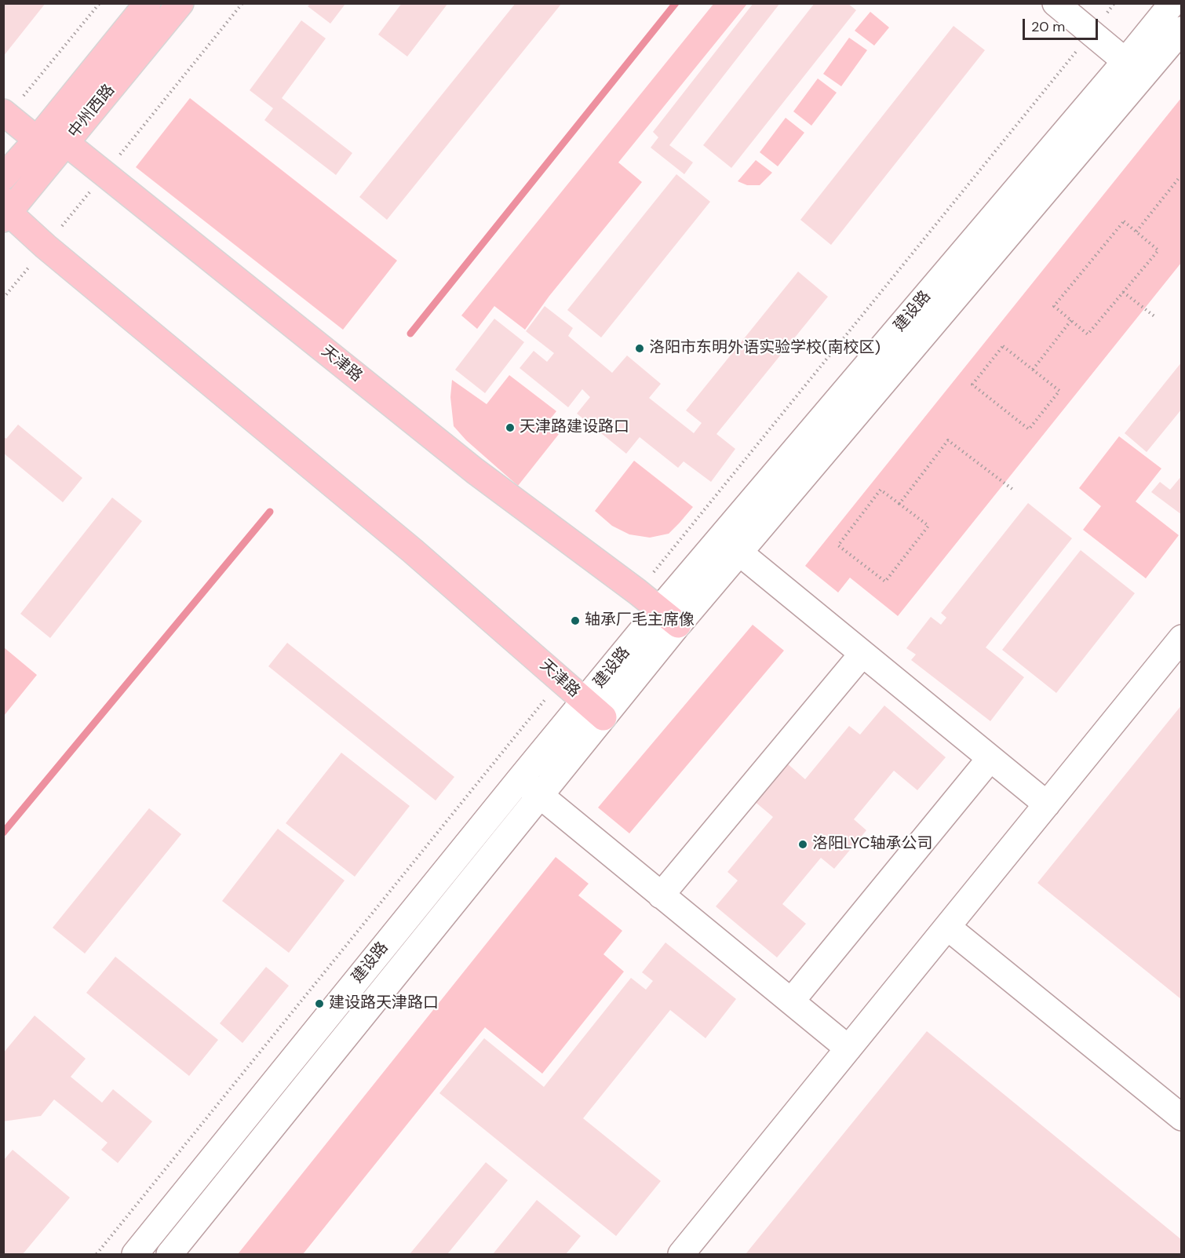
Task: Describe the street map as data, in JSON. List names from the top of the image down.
{
  "streets": {
    "main road": ["中州西路", "天津路"],
    "street": ["建设路"]
  },
  "crossings": [
    ["中州西路", "天津路"],
    ["建设路", "天津路"]
  ],
  "places": [
    "洛阳市东明外语实验学校(南校区)",
    "天津路建设路口",
    "轴承厂毛主席像",
    "洛阳LYC轴承公司",
    "建设路天津路口"
  ],
  "scale_bar": "20 m"
}
